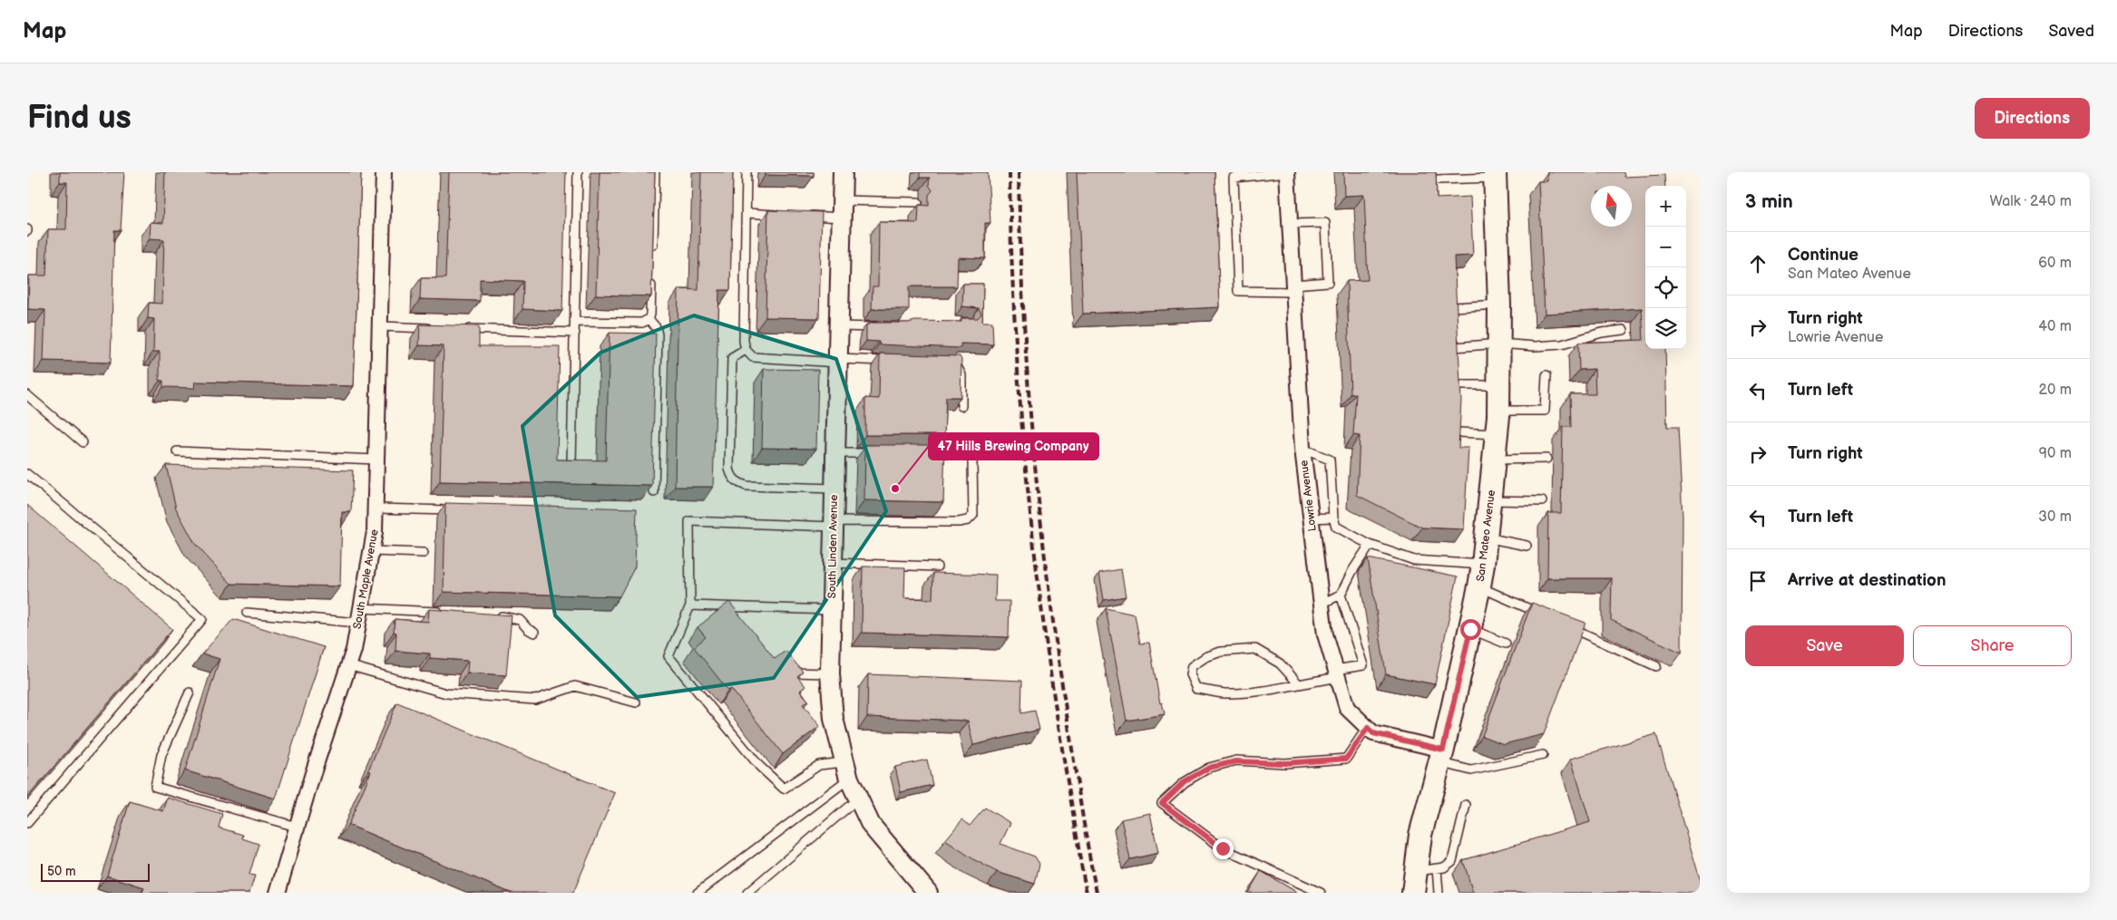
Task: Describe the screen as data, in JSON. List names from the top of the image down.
{
  "streets": {
    "main road": ["San Mateo Avenue"],
    "street": ["Lowrie Avenue", "South Linden Avenue", "South Maple Avenue"]
  },
  "crossings": [
    ["Lowrie Avenue", "San Mateo Avenue"]
  ],
  "places": ["47 Hills Brewing Company"],
  "scale_bar": "50 m",
  "north": "top",
  "page": {
    "header": "Map",
    "nav": ["Map", "Directions", "Saved"],
    "buttons": [
      "Directions",
      ["Save", "Share"]
    ],
    "title": "Find us",
    "heading": ["3 min", "Walk · 240 m"],
    "map_buttons": ["+", "−"],
    "list": [
      ["Continue", "San Mateo Avenue", "60 m"],
      ["Turn right", "Lowrie Avenue", "40 m"],
      ["Turn left", "20 m"],
      ["Turn right", "90 m"],
      ["Turn left", "30 m"],
      "Arrive at destination"
    ],
    "scale": "50 m"
  }
}
